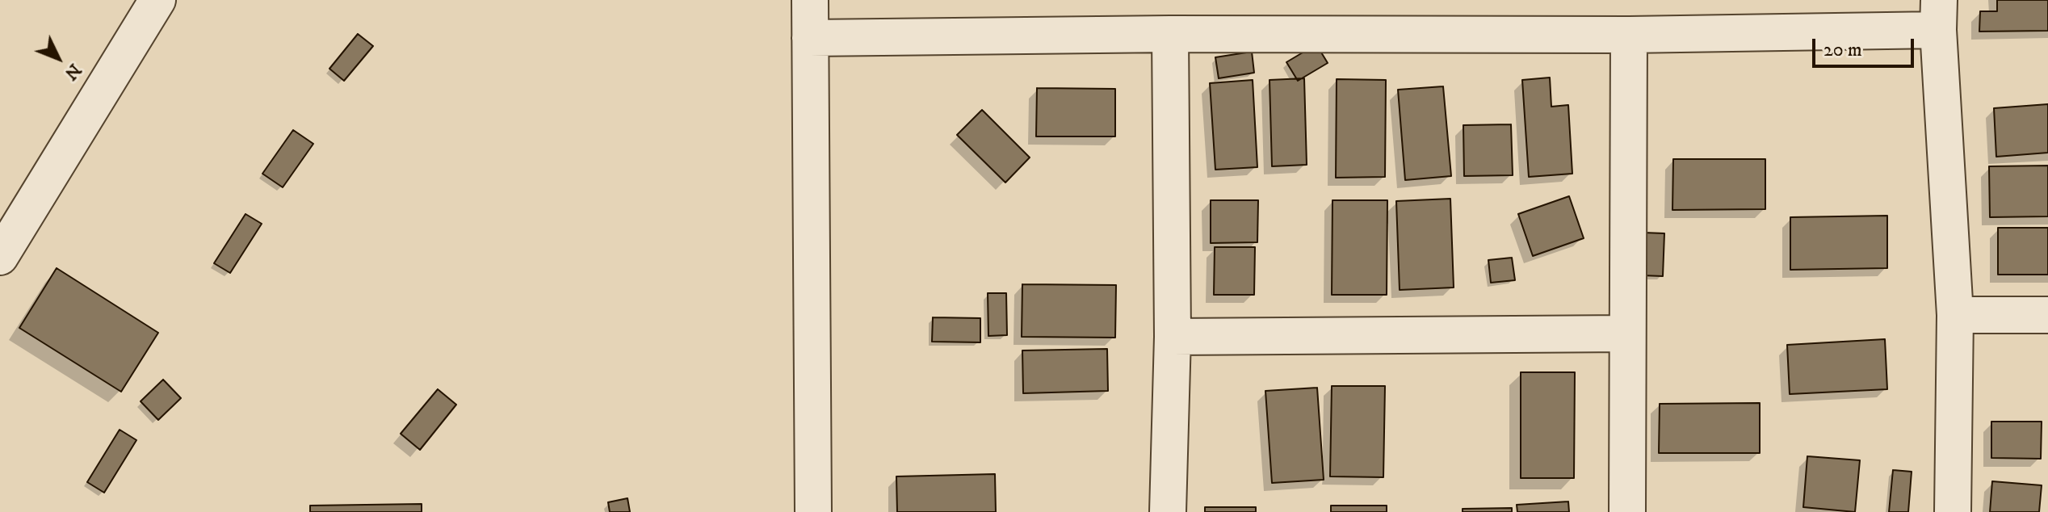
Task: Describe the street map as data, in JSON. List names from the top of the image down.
{
  "scale_bar": "20 m",
  "north": "bottom right"
}
